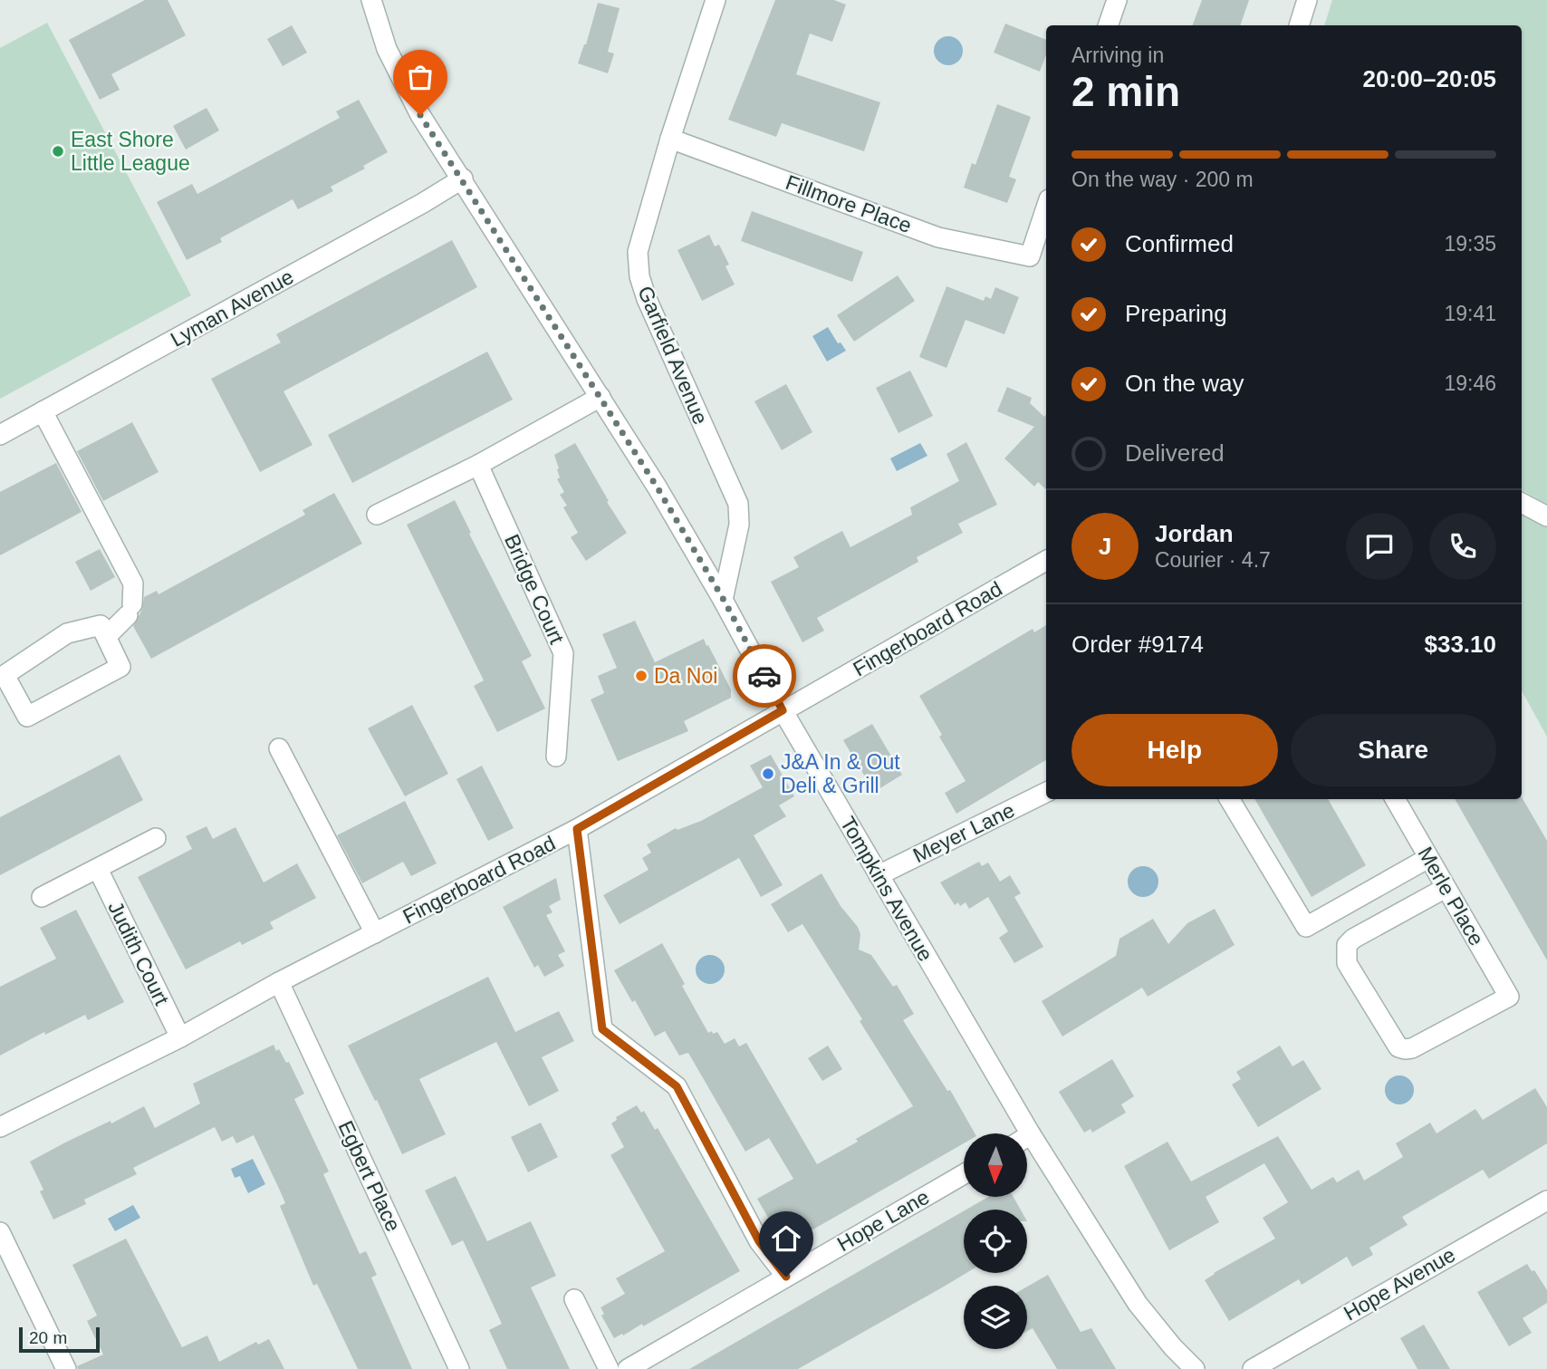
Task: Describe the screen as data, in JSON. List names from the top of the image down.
{
  "streets": {
    "street": [
      "Fillmore Place",
      "Lyman Avenue",
      "Garfield Avenue",
      "Bridge Court",
      "Fingerboard Road",
      "Meyer Lane",
      "Tompkins Avenue",
      "Merle Place",
      "Judith Court",
      "Egbert Place",
      "Hope Lane",
      "Hope Avenue"
    ]
  },
  "crossings": [
    ["Fillmore Place", "Garfield Avenue"],
    ["Lyman Avenue", "Tompkins Avenue"],
    ["Garfield Avenue", "Tompkins Avenue"],
    ["Fingerboard Road", "Tompkins Avenue"],
    ["Fingerboard Road", "Judith Court"],
    ["Fingerboard Road", "Egbert Place"],
    ["Meyer Lane", "Tompkins Avenue"]
  ],
  "places": ["East Shore Little League", "Da Noi", "J&A In & Out Deli & Grill"],
  "scale_bar": "20 m",
  "north": "bottom",
  "page": {
    "heading": ["2 min", "Arriving in", "20:00–20:05"],
    "panel": [
      "Jordan",
      "Courier · 4.7",
      "Order #9174",
      "$33.10"
    ],
    "bar": "On the way · 200 m",
    "list": [
      ["Confirmed", "19:35"],
      ["Preparing", "19:41"],
      ["On the way", "19:46"],
      "Delivered"
    ],
    "round": "J",
    "buttons": ["Help", "Share"],
    "scale": "20 m"
  }
}
